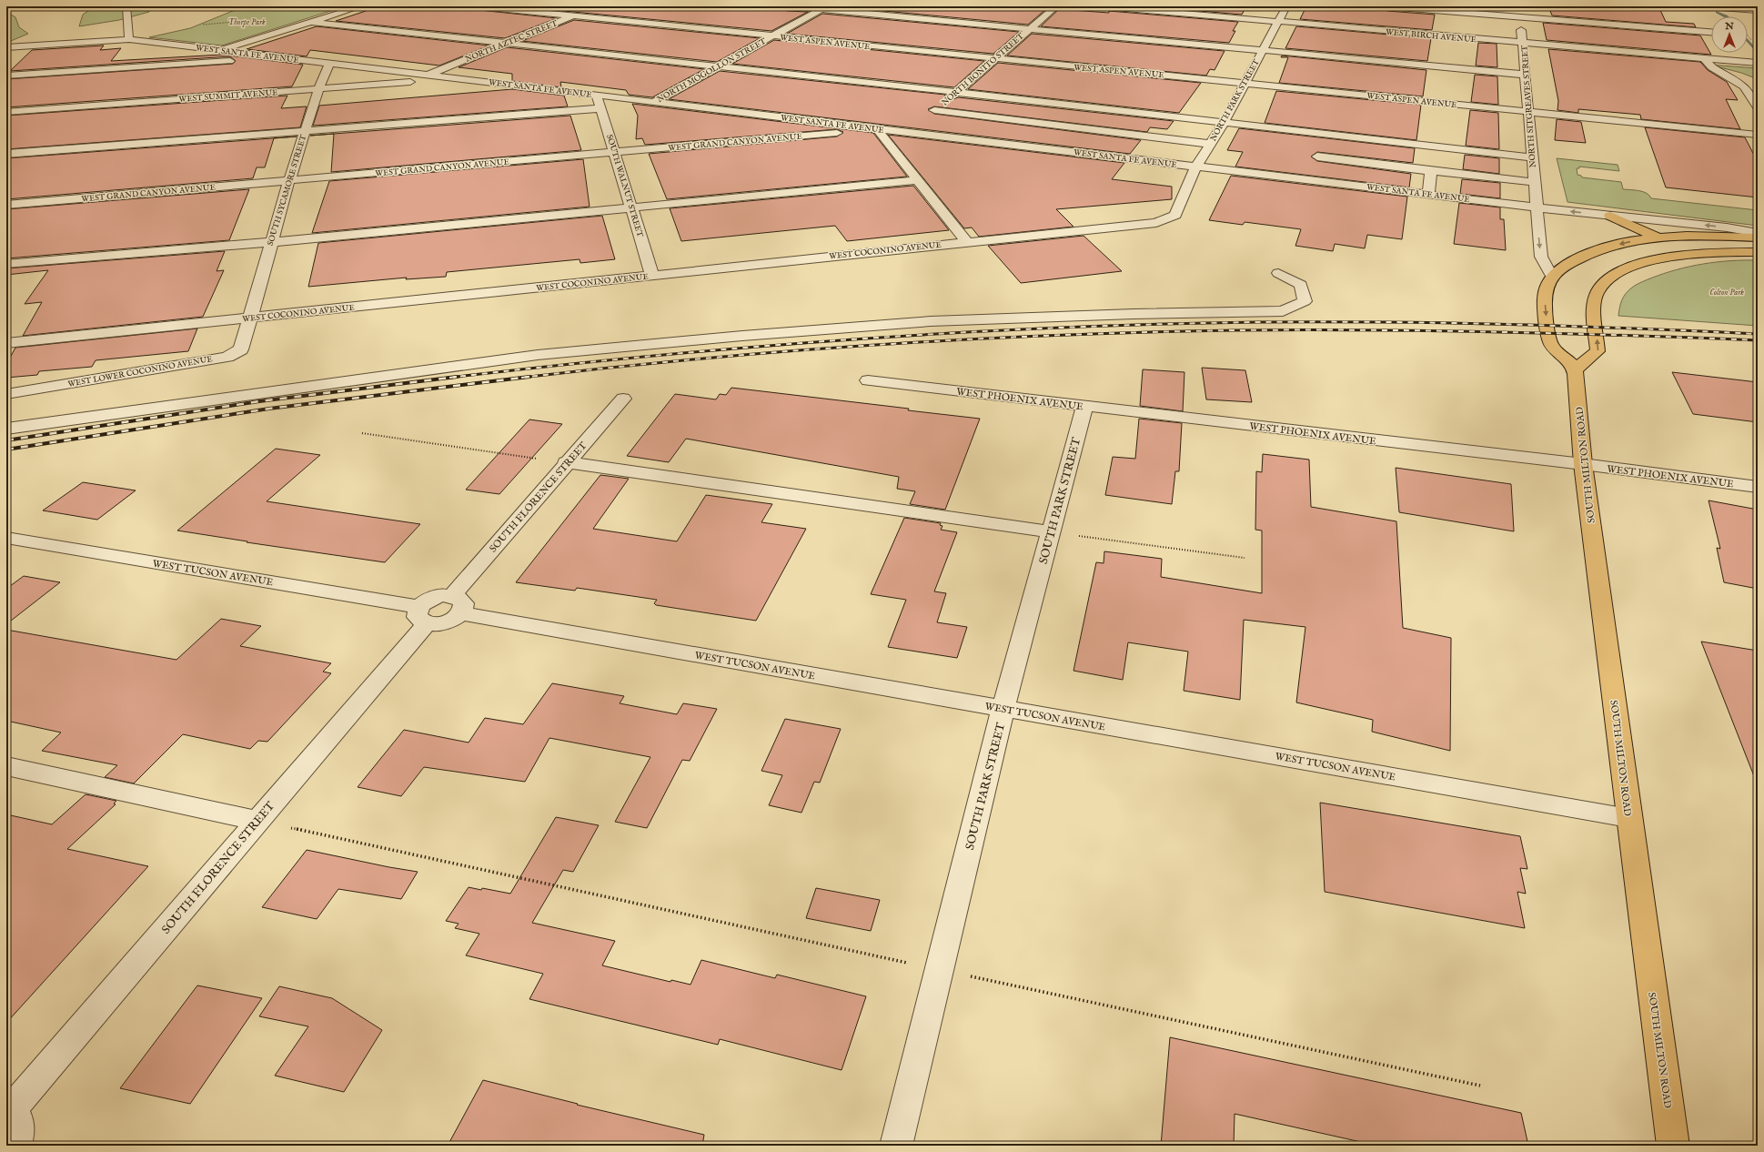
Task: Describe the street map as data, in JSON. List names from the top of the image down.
{
  "streets": {
    "main road": ["SOUTH MILTON ROAD"],
    "street": [
      "WEST BIRCH AVENUE",
      "NORTH AZTEC STREET",
      "WEST ASPEN AVENUE",
      "WEST SANTA FE AVENUE",
      "NORTH BONITO STREET",
      "NORTH MOGOLLON STREET",
      "WEST SUMMIT AVENUE",
      "NORTH PARK STREET",
      "NORTH SITGREAVES STREET",
      "WEST GRAND CANYON AVENUE",
      "SOUTH WALNUT STREET",
      "SOUTH SYCAMORE STREET",
      "WEST COCONINO AVENUE",
      "WEST LOWER COCONINO AVENUE",
      "WEST PHOENIX AVENUE",
      "SOUTH FLORENCE STREET",
      "SOUTH PARK STREET",
      "WEST TUCSON AVENUE"
    ]
  },
  "crossings": [
    ["WEST BIRCH AVENUE", "NORTH PARK STREET"],
    ["WEST BIRCH AVENUE", "NORTH SITGREAVES STREET"],
    ["NORTH AZTEC STREET", "WEST ASPEN AVENUE"],
    ["NORTH AZTEC STREET", "WEST SANTA FE AVENUE"],
    ["WEST ASPEN AVENUE", "NORTH BONITO STREET"],
    ["WEST ASPEN AVENUE", "NORTH MOGOLLON STREET"],
    ["WEST ASPEN AVENUE", "NORTH PARK STREET"],
    ["WEST ASPEN AVENUE", "NORTH SITGREAVES STREET"],
    ["WEST SANTA FE AVENUE", "NORTH MOGOLLON STREET"],
    ["WEST SANTA FE AVENUE", "WEST SUMMIT AVENUE"],
    ["WEST SANTA FE AVENUE", "NORTH PARK STREET"],
    ["WEST SANTA FE AVENUE", "NORTH SITGREAVES STREET"],
    ["WEST SANTA FE AVENUE", "WEST GRAND CANYON AVENUE"],
    ["WEST SANTA FE AVENUE", "SOUTH WALNUT STREET"],
    ["WEST SANTA FE AVENUE", "SOUTH SYCAMORE STREET"],
    ["NORTH BONITO STREET", "NORTH PARK STREET"],
    ["WEST SUMMIT AVENUE", "SOUTH SYCAMORE STREET"],
    ["NORTH PARK STREET", "WEST COCONINO AVENUE"],
    ["WEST GRAND CANYON AVENUE", "SOUTH WALNUT STREET"],
    ["WEST GRAND CANYON AVENUE", "SOUTH SYCAMORE STREET"],
    ["SOUTH WALNUT STREET", "WEST COCONINO AVENUE"],
    ["SOUTH SYCAMORE STREET", "WEST COCONINO AVENUE"],
    ["SOUTH SYCAMORE STREET", "WEST LOWER COCONINO AVENUE"],
    ["WEST COCONINO AVENUE", "WEST LOWER COCONINO AVENUE"],
    ["WEST PHOENIX AVENUE", "SOUTH MILTON ROAD"],
    ["WEST PHOENIX AVENUE", "SOUTH PARK STREET"],
    ["SOUTH MILTON ROAD", "WEST TUCSON AVENUE"],
    ["SOUTH FLORENCE STREET", "WEST TUCSON AVENUE"],
    ["SOUTH PARK STREET", "WEST TUCSON AVENUE"]
  ],
  "parks": ["Thorpe Park", "Colton Park"],
  "north": "top"
}
